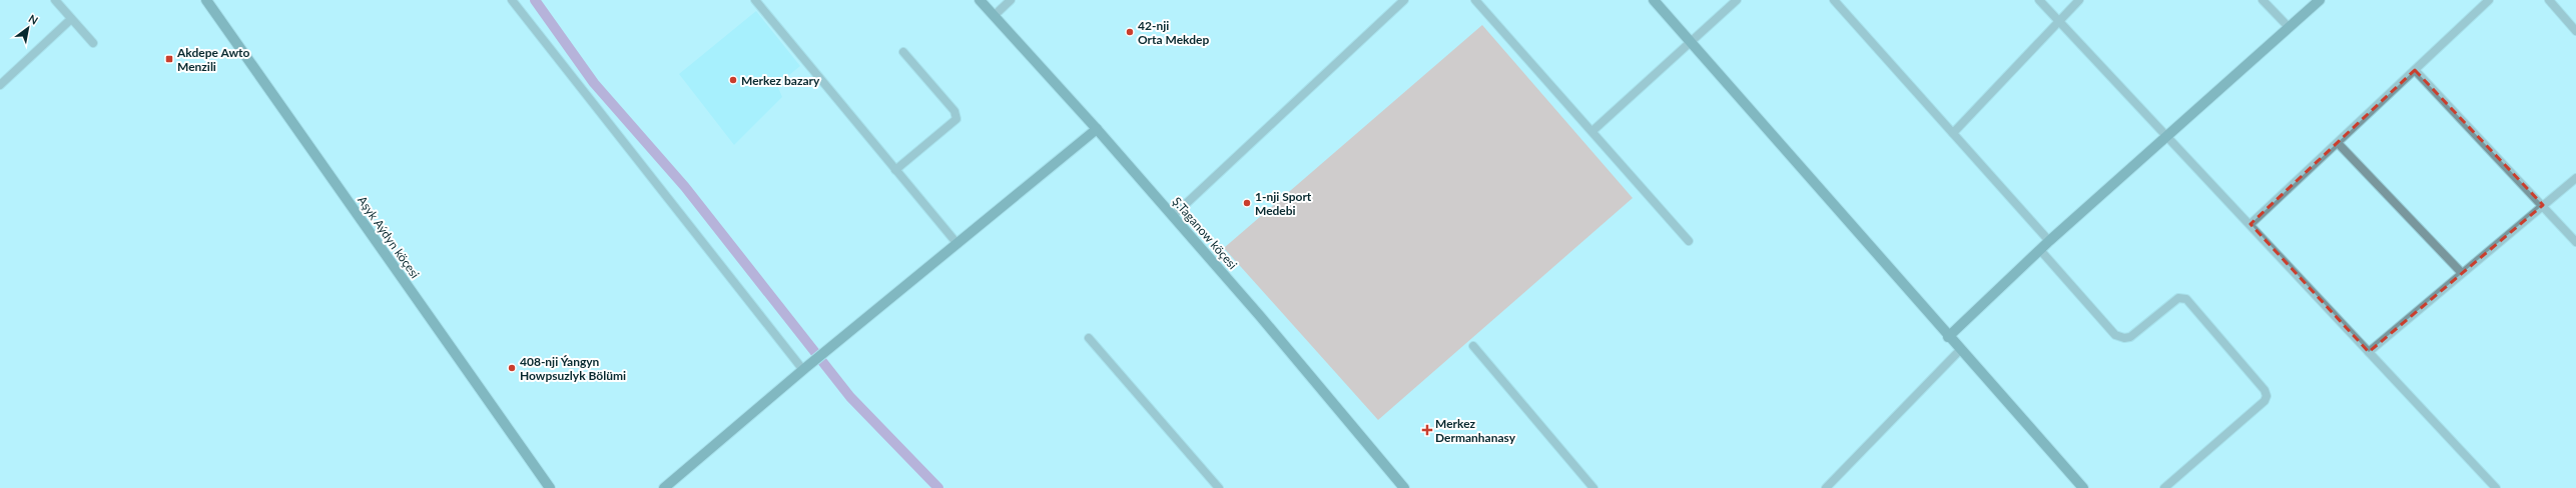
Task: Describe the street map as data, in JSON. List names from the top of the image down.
{
  "streets": {
    "street": ["Ş.Taganow köçesi", "Aşyk Aýdyn köçesi"]
  },
  "places": {
    "other": [
      "42-nji Orta Mekdep",
      "Merkez bazary",
      "1-nji Sport Medebi",
      "408-nji Ýangyn Howpsuzlyk Bölümi"
    ],
    "transit": ["Akdepe Awto Menzili"],
    "health": ["Merkez Dermanhanasy"]
  },
  "north": "top right"
}
